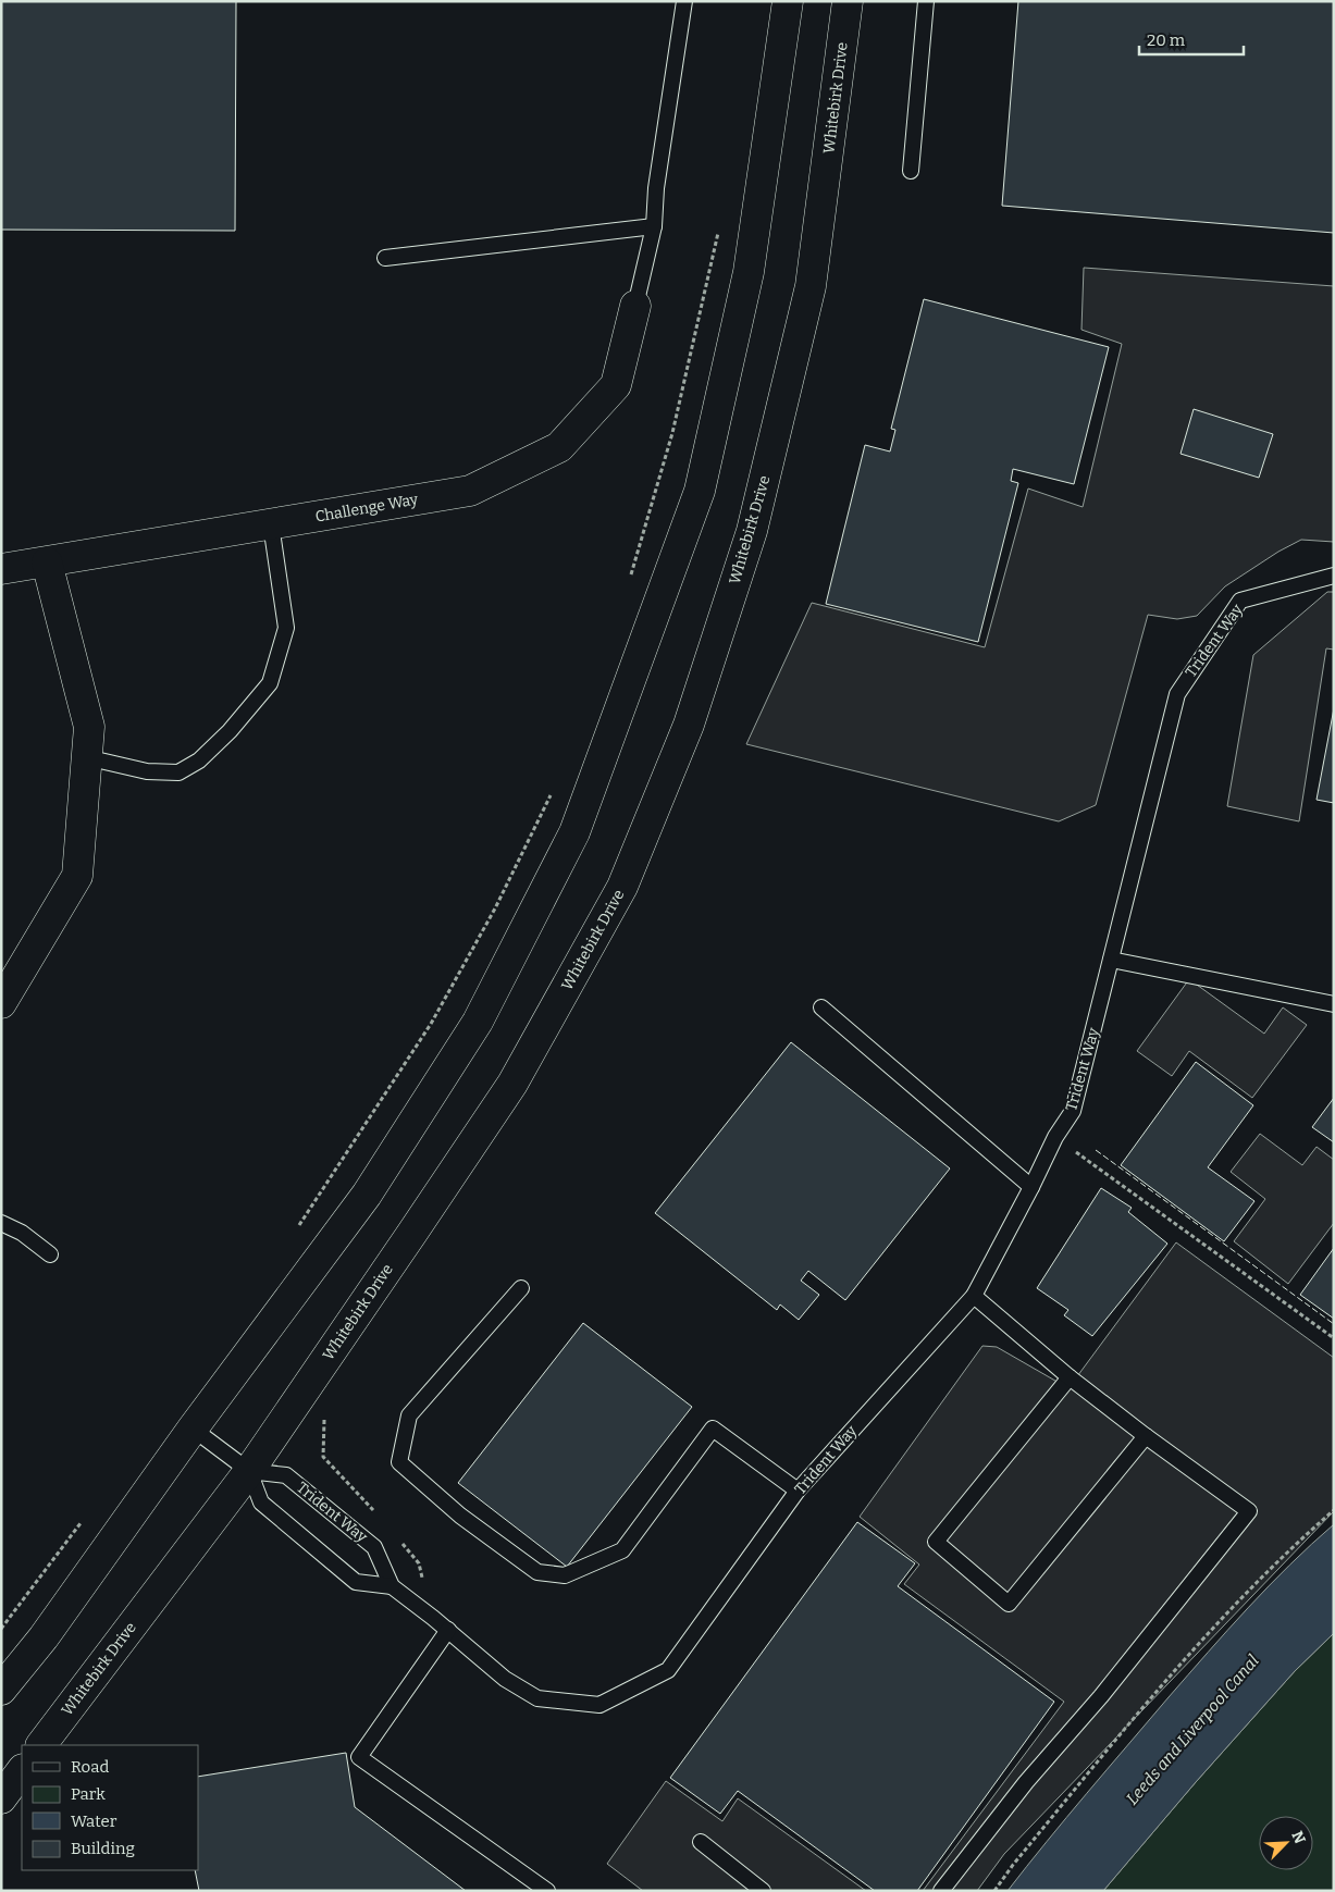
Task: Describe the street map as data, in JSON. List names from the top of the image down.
{
  "streets": {
    "main road": ["Whitebirk Drive", "Challenge Way"],
    "lane": ["Trident Way"]
  },
  "crossings": [
    ["Whitebirk Drive", "Trident Way"]
  ],
  "water": ["Leeds and Liverpool Canal"],
  "legend": [
    "Road",
    "Park",
    "Water",
    "Building"
  ],
  "scale_bar": "20 m",
  "north": "top right"
}
